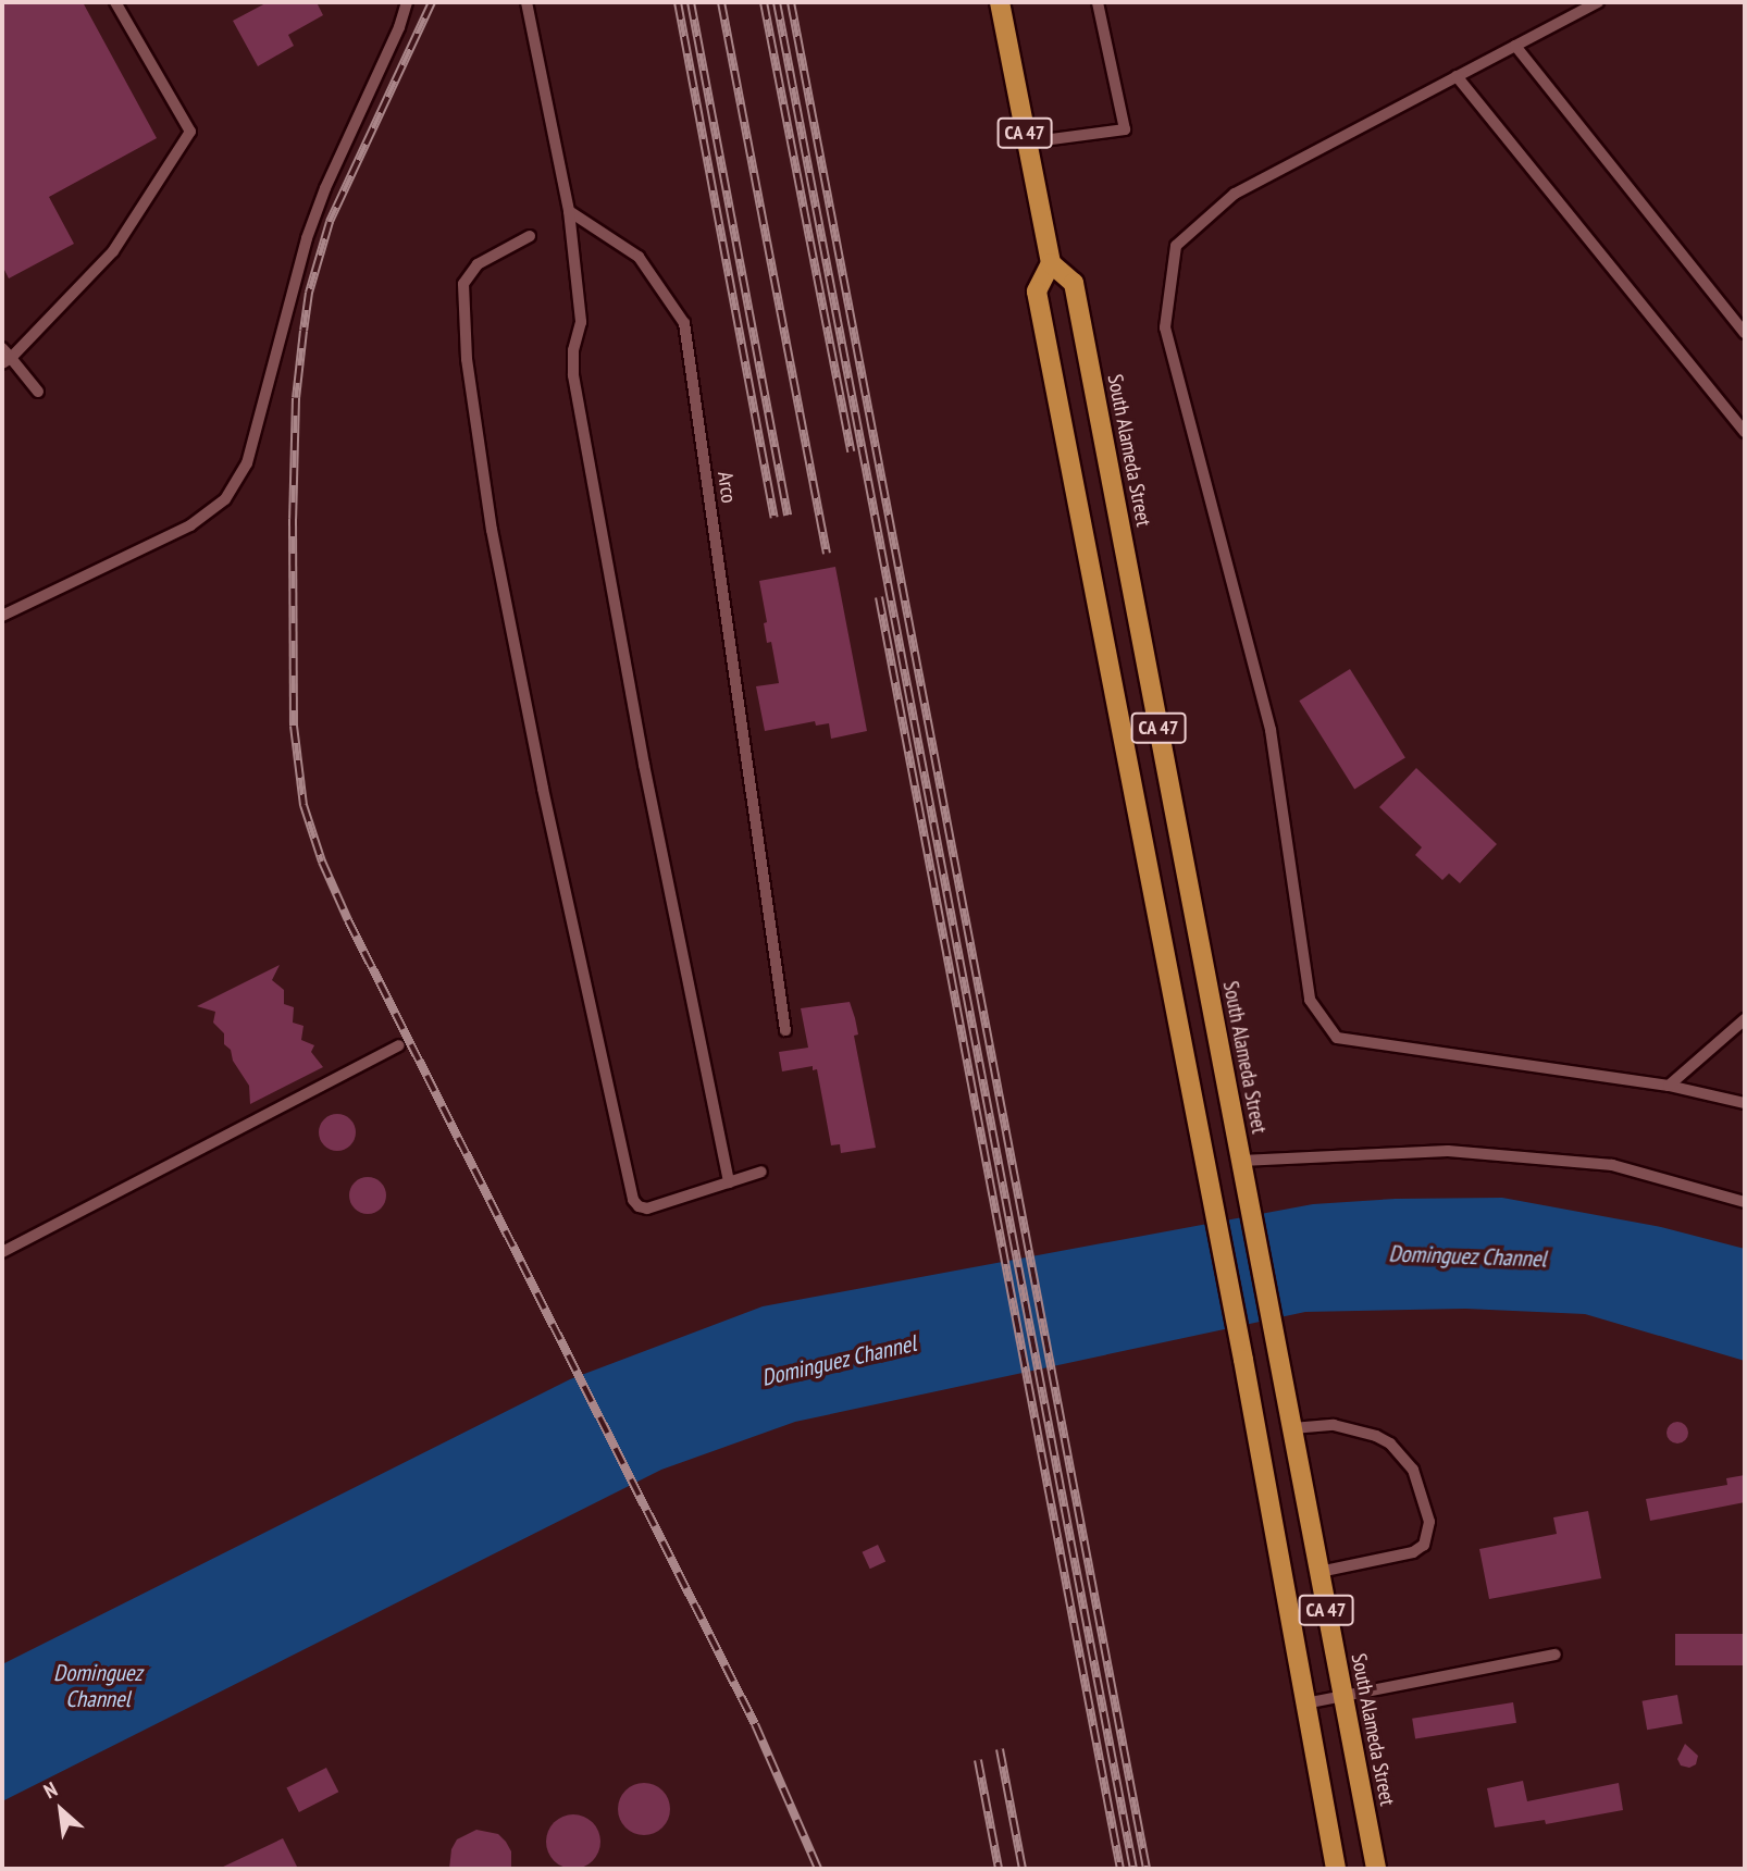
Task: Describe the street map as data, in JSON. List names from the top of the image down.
{
  "streets": {
    "main road": ["CA 47", "South Alameda Street"],
    "lane": ["Arco"]
  },
  "crossings": [
    ["CA 47", "South Alameda Street"]
  ],
  "water": ["Dominguez Channel"],
  "north": "top left"
}
